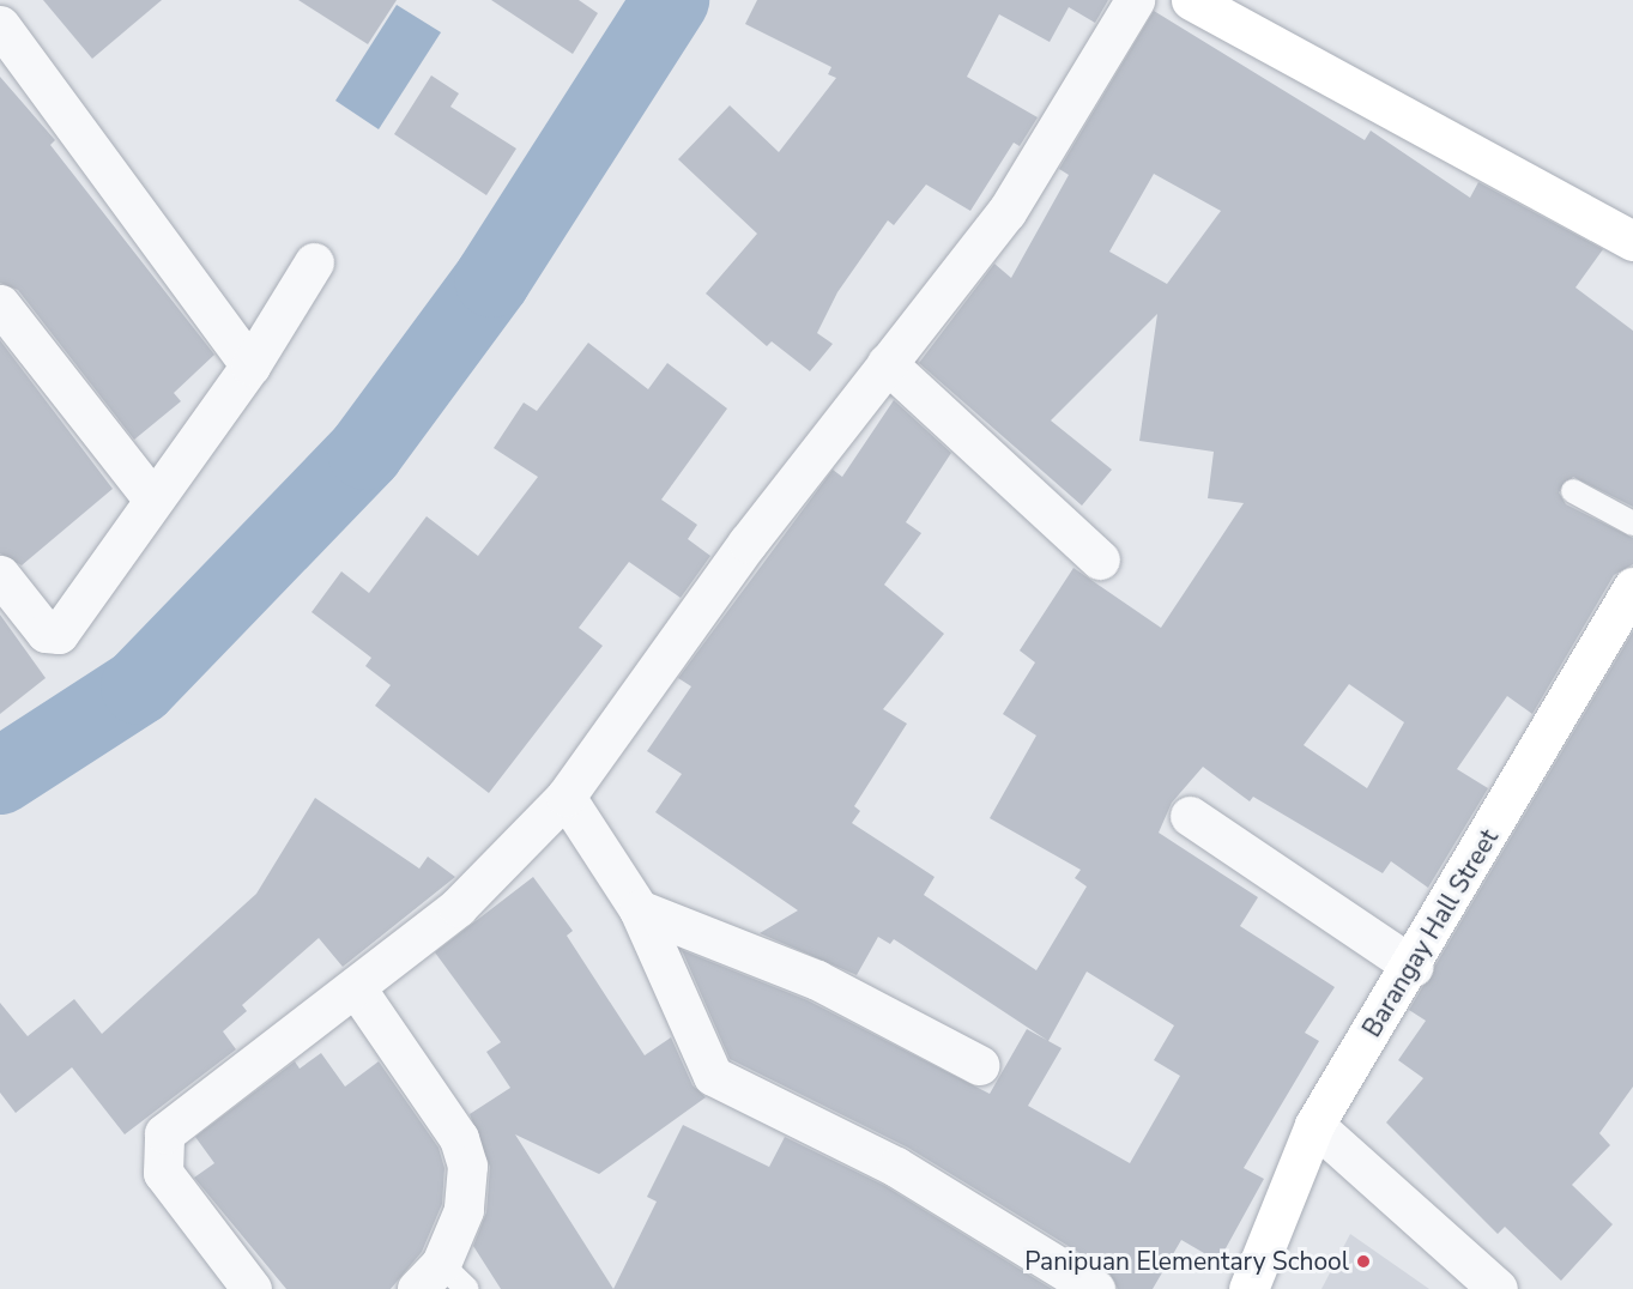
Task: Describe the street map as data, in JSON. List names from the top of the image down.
{
  "streets": {
    "main road": ["Barangay Hall Street"]
  },
  "places": ["Panipuan Elementary School"]
}
